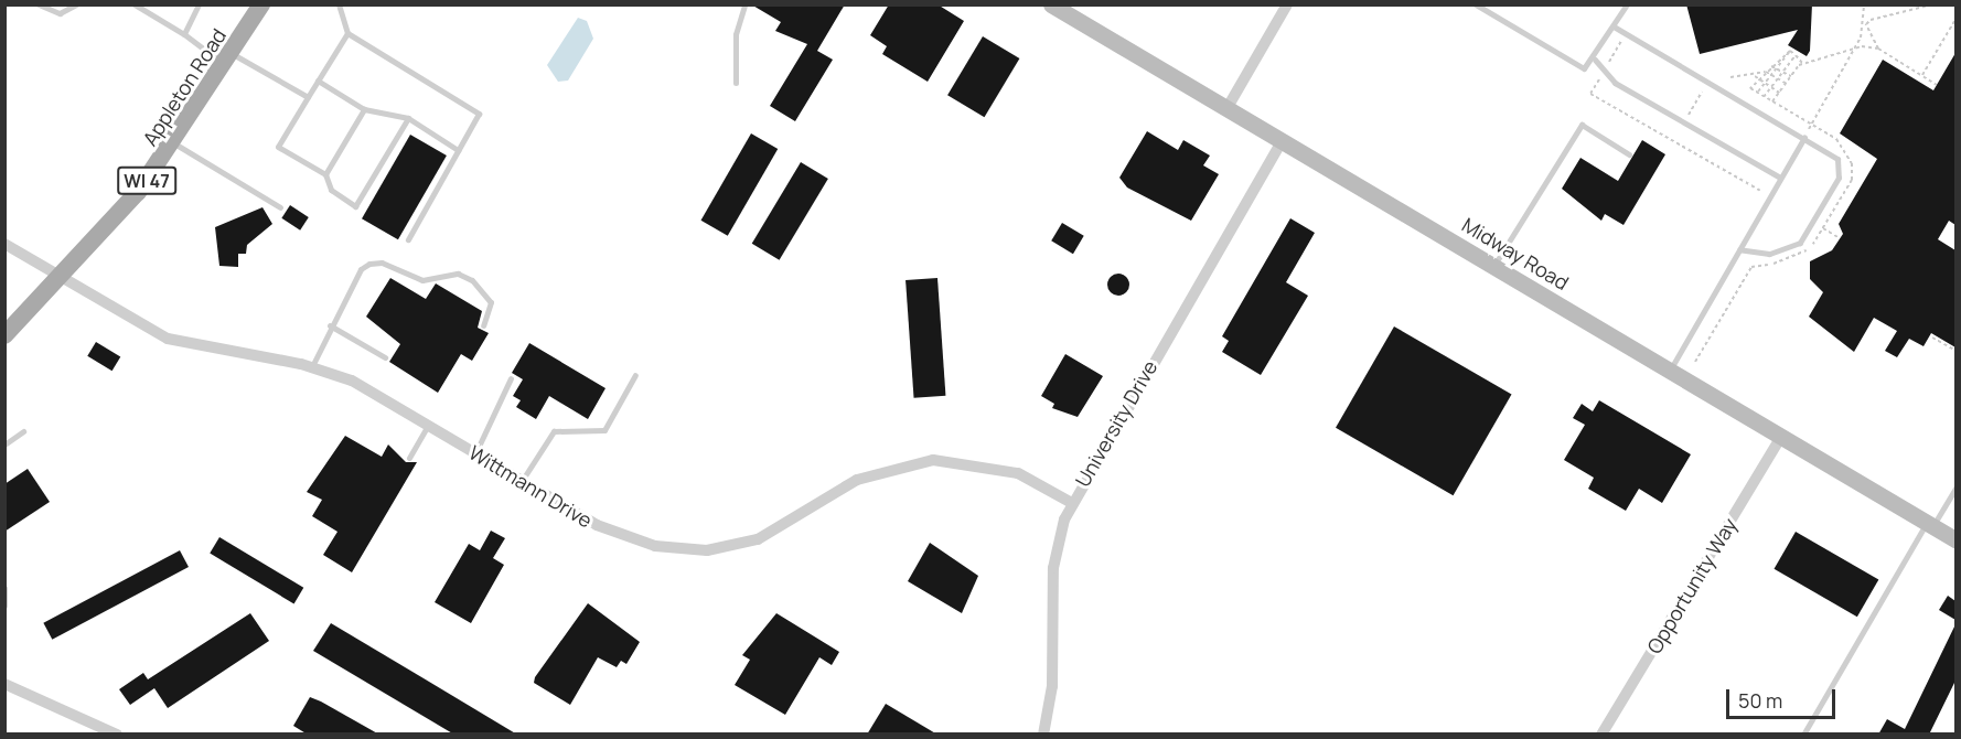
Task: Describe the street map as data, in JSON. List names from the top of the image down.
{
  "streets": {
    "main road": ["Appleton Road", "WI 47", "Midway Road"],
    "street": ["University Drive", "Wittmann Drive", "Opportunity Way"]
  },
  "crossings": [
    ["Appleton Road", "Wittmann Drive"],
    ["Midway Road", "University Drive"],
    ["Midway Road", "Opportunity Way"],
    ["University Drive", "Wittmann Drive"]
  ],
  "scale_bar": "50 m"
}
